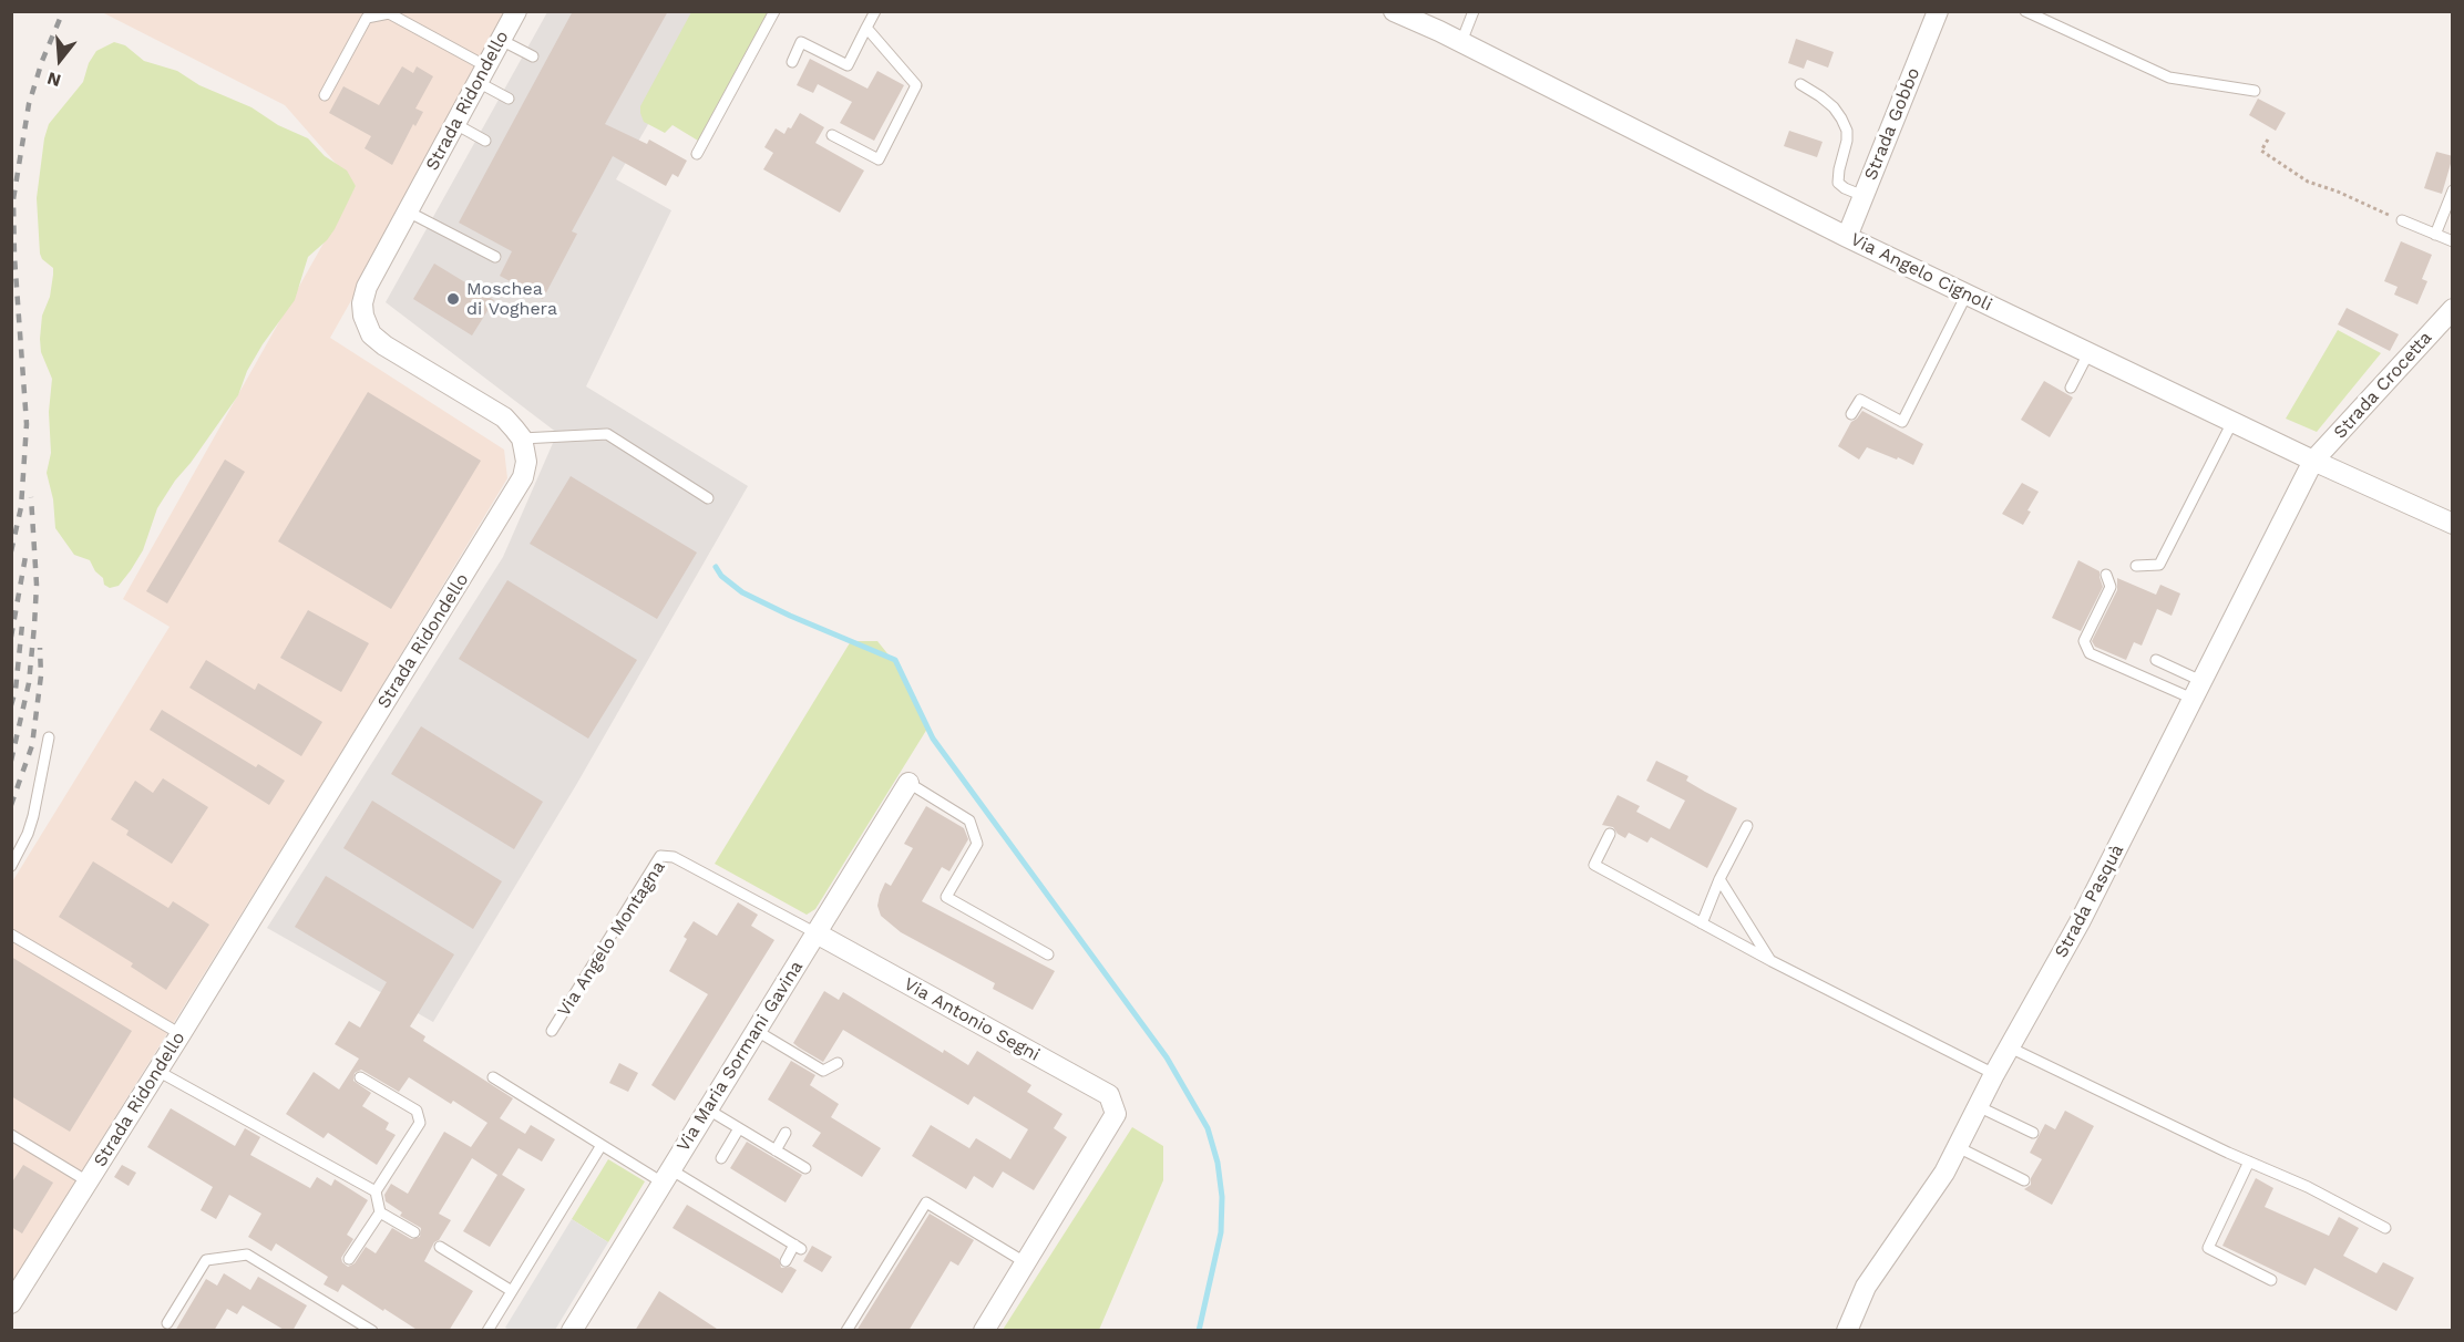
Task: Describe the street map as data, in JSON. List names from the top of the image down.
{
  "streets": {
    "street": [
      "Strada Ridondello",
      "Strada Gobbo",
      "Via Angelo Cignoli",
      "Strada Crocetta",
      "Strada Pasquà",
      "Via Antonio Segni",
      "Via Maria Sormani Gavina"
    ],
    "lane": ["Via Angelo Montagna"]
  },
  "crossings": [
    ["Strada Gobbo", "Via Angelo Cignoli"],
    ["Via Angelo Cignoli", "Strada Crocetta"],
    ["Via Angelo Cignoli", "Strada Pasquà"],
    ["Strada Crocetta", "Strada Pasquà"],
    ["Via Angelo Montagna", "Via Antonio Segni"],
    ["Via Angelo Montagna", "Via Maria Sormani Gavina"],
    ["Via Antonio Segni", "Via Maria Sormani Gavina"]
  ],
  "places": ["Moschea di Voghera"],
  "north": "bottom"
}
